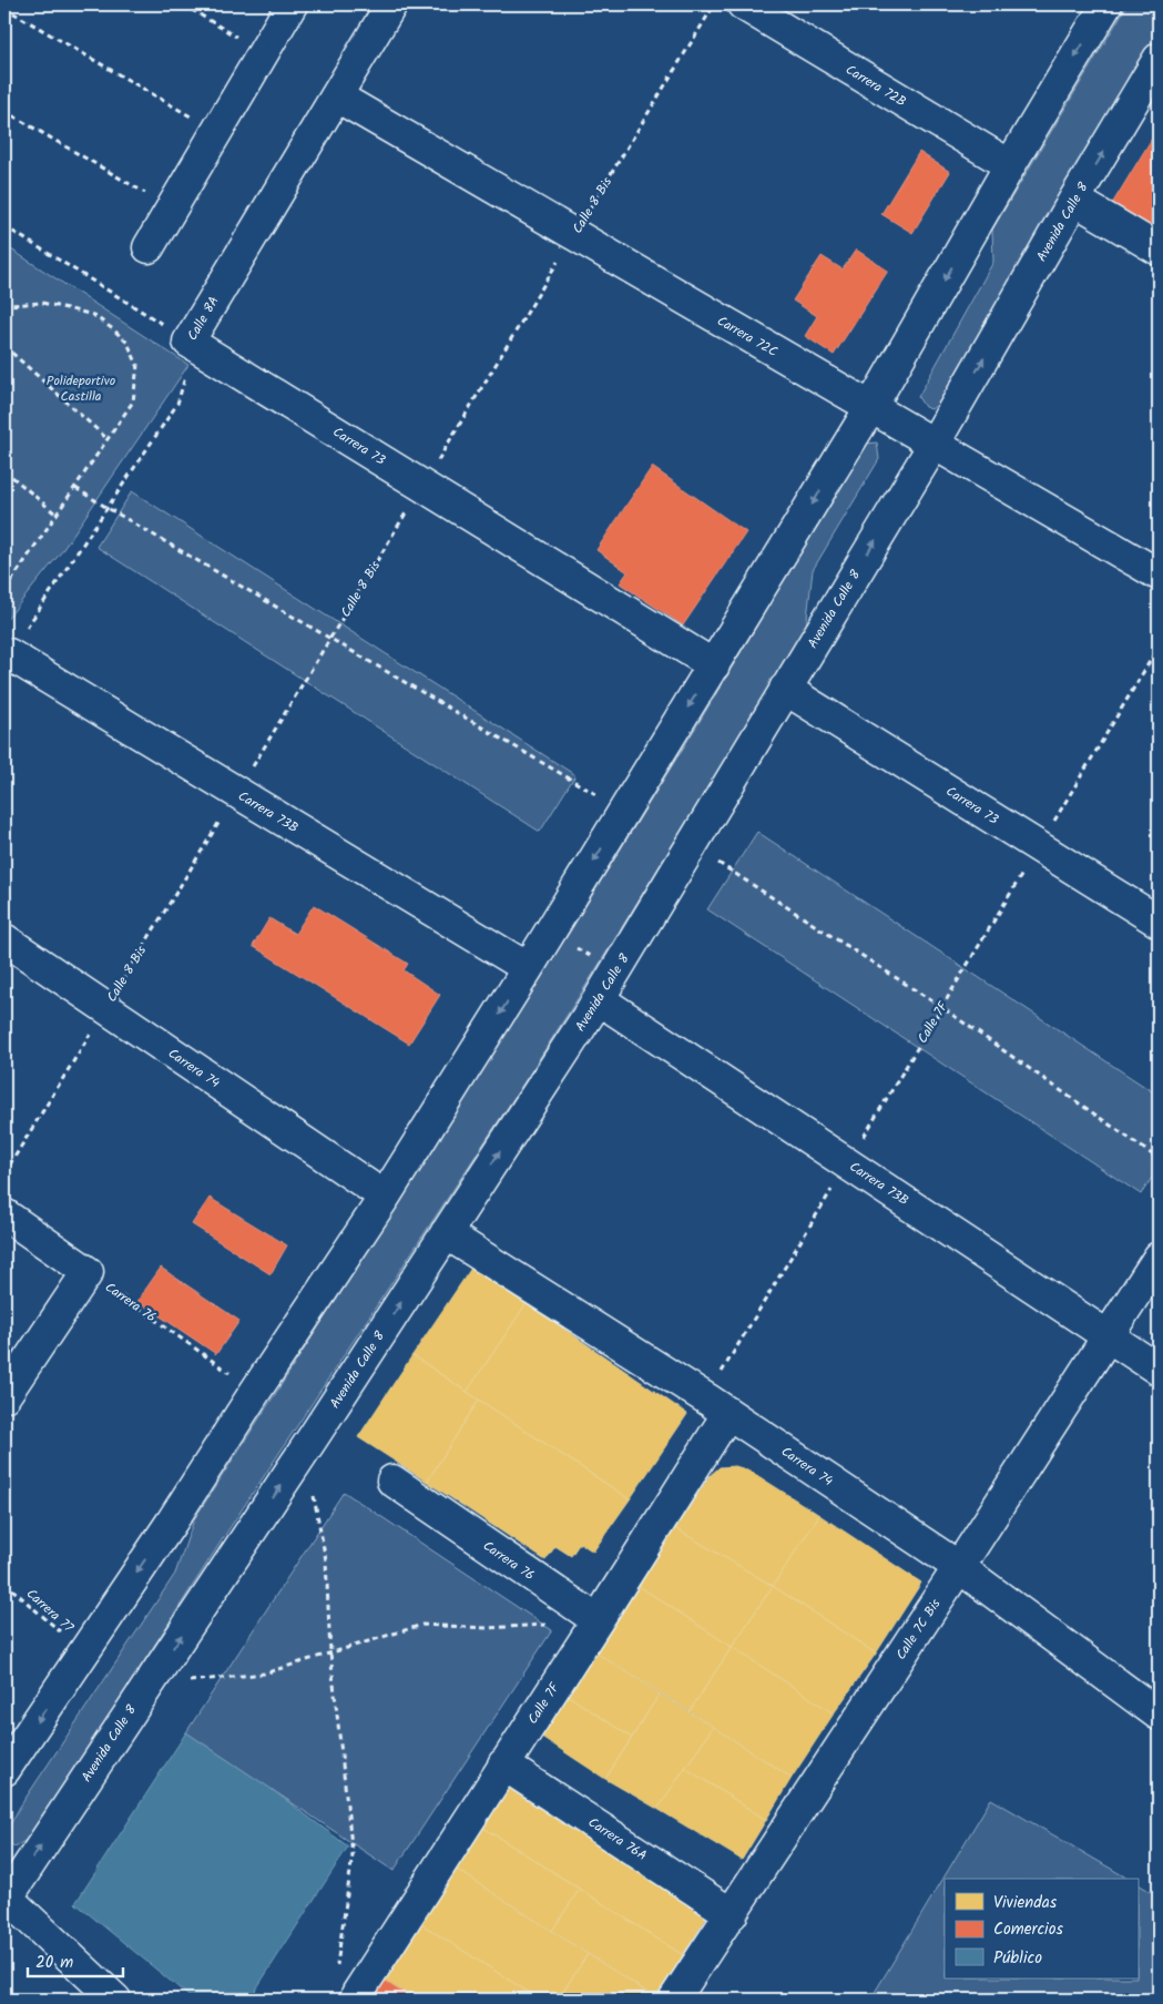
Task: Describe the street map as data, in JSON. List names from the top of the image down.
{
  "streets": {
    "street": [
      "Carrera 72B",
      "Avenida Calle 8",
      "Calle 8A",
      "Carrera 72C",
      "Carrera 73",
      "Carrera 73B",
      "Calle 7F",
      "Carrera 74",
      "Carrera 76",
      "Calle 7C Bis",
      "Carrera 76A"
    ],
    "path": ["Calle 8 Bis", "Carrera 77"]
  },
  "crossings": [
    ["Calle 8 Bis", "Carrera 72C"],
    ["Calle 8 Bis", "Carrera 73"],
    ["Calle 8 Bis", "Carrera 73B"],
    ["Calle 8 Bis", "Carrera 74"],
    ["Avenida Calle 8", "Carrera 72C"],
    ["Avenida Calle 8", "Carrera 73"],
    ["Avenida Calle 8", "Carrera 73B"],
    ["Avenida Calle 8", "Carrera 74"],
    ["Calle 8A", "Carrera 72C"],
    ["Calle 8A", "Carrera 73"],
    ["Calle 8A", "Carrera 73B"],
    ["Carrera 73", "Calle 7F"],
    ["Carrera 73B", "Calle 7F"],
    ["Carrera 73B", "Calle 7C Bis"],
    ["Calle 7F", "Carrera 74"],
    ["Calle 7F", "Carrera 76"],
    ["Calle 7F", "Carrera 76A"],
    ["Carrera 74", "Calle 7C Bis"],
    ["Calle 7C Bis", "Carrera 76A"]
  ],
  "parks": ["Polideportivo Castilla"],
  "legend": ["Viviendas", "Comercios", "Público"],
  "scale_bar": "20 m"
}
